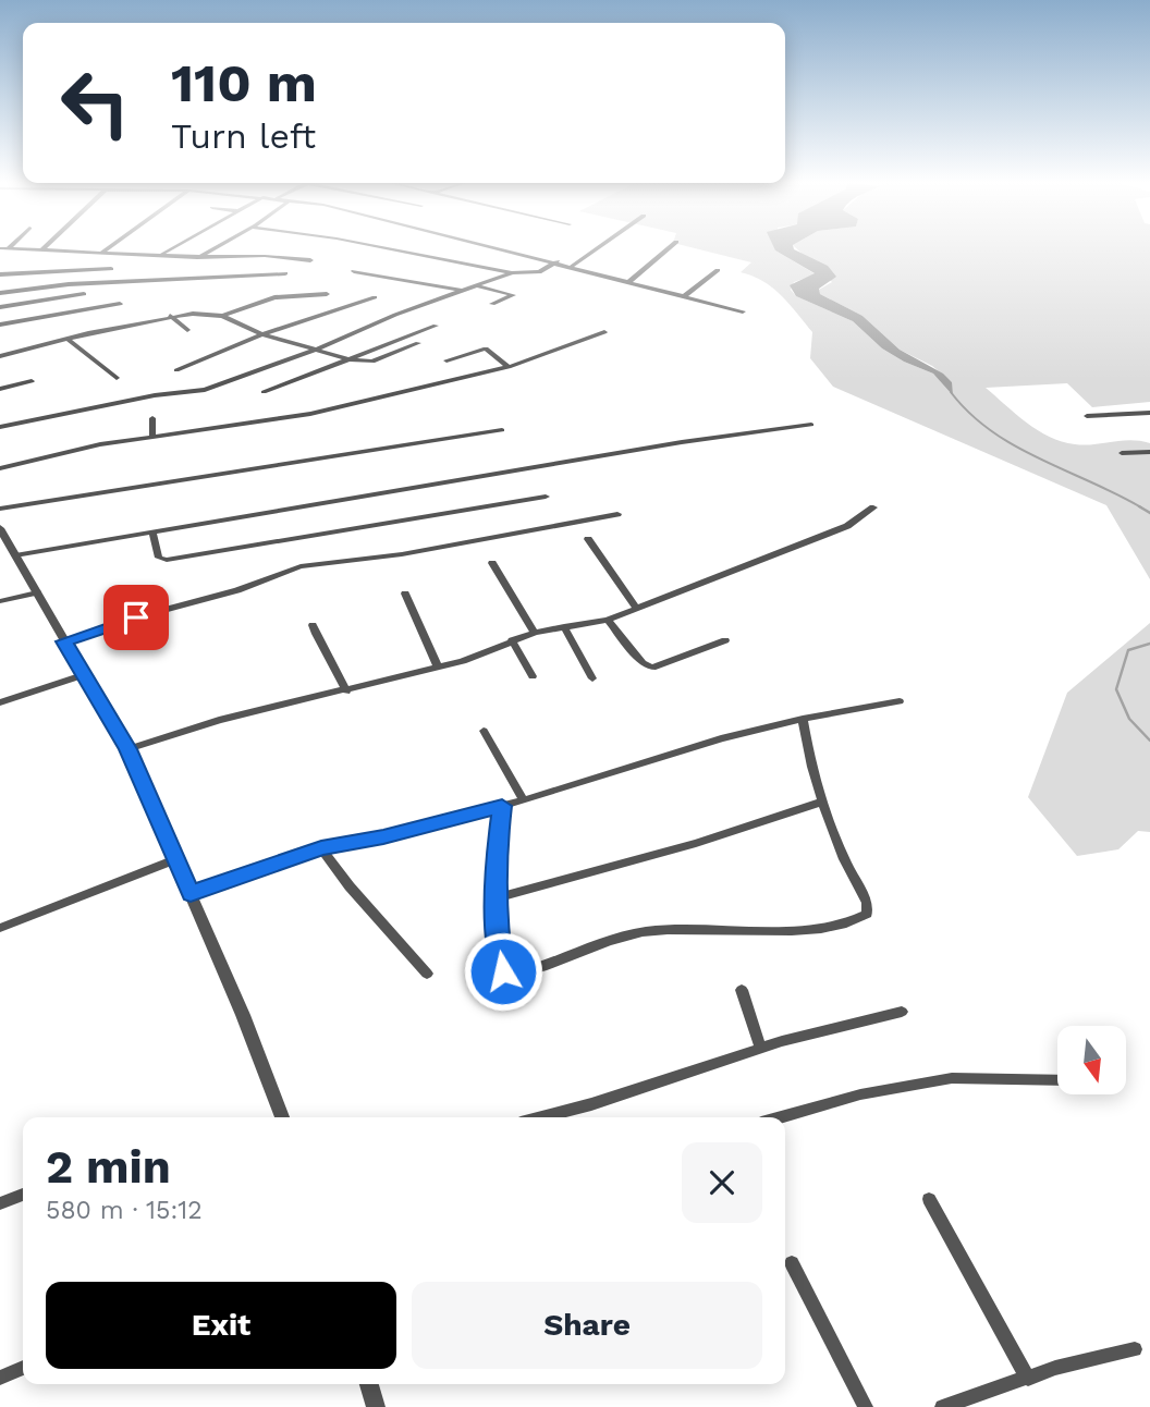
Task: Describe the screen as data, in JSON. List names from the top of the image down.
{
  "north": "bottom",
  "page": {
    "turn": ["110 m", "Turn left"],
    "heading": ["2 min", "580 m · 15:12"],
    "buttons": ["Exit", "Share"]
  }
}
